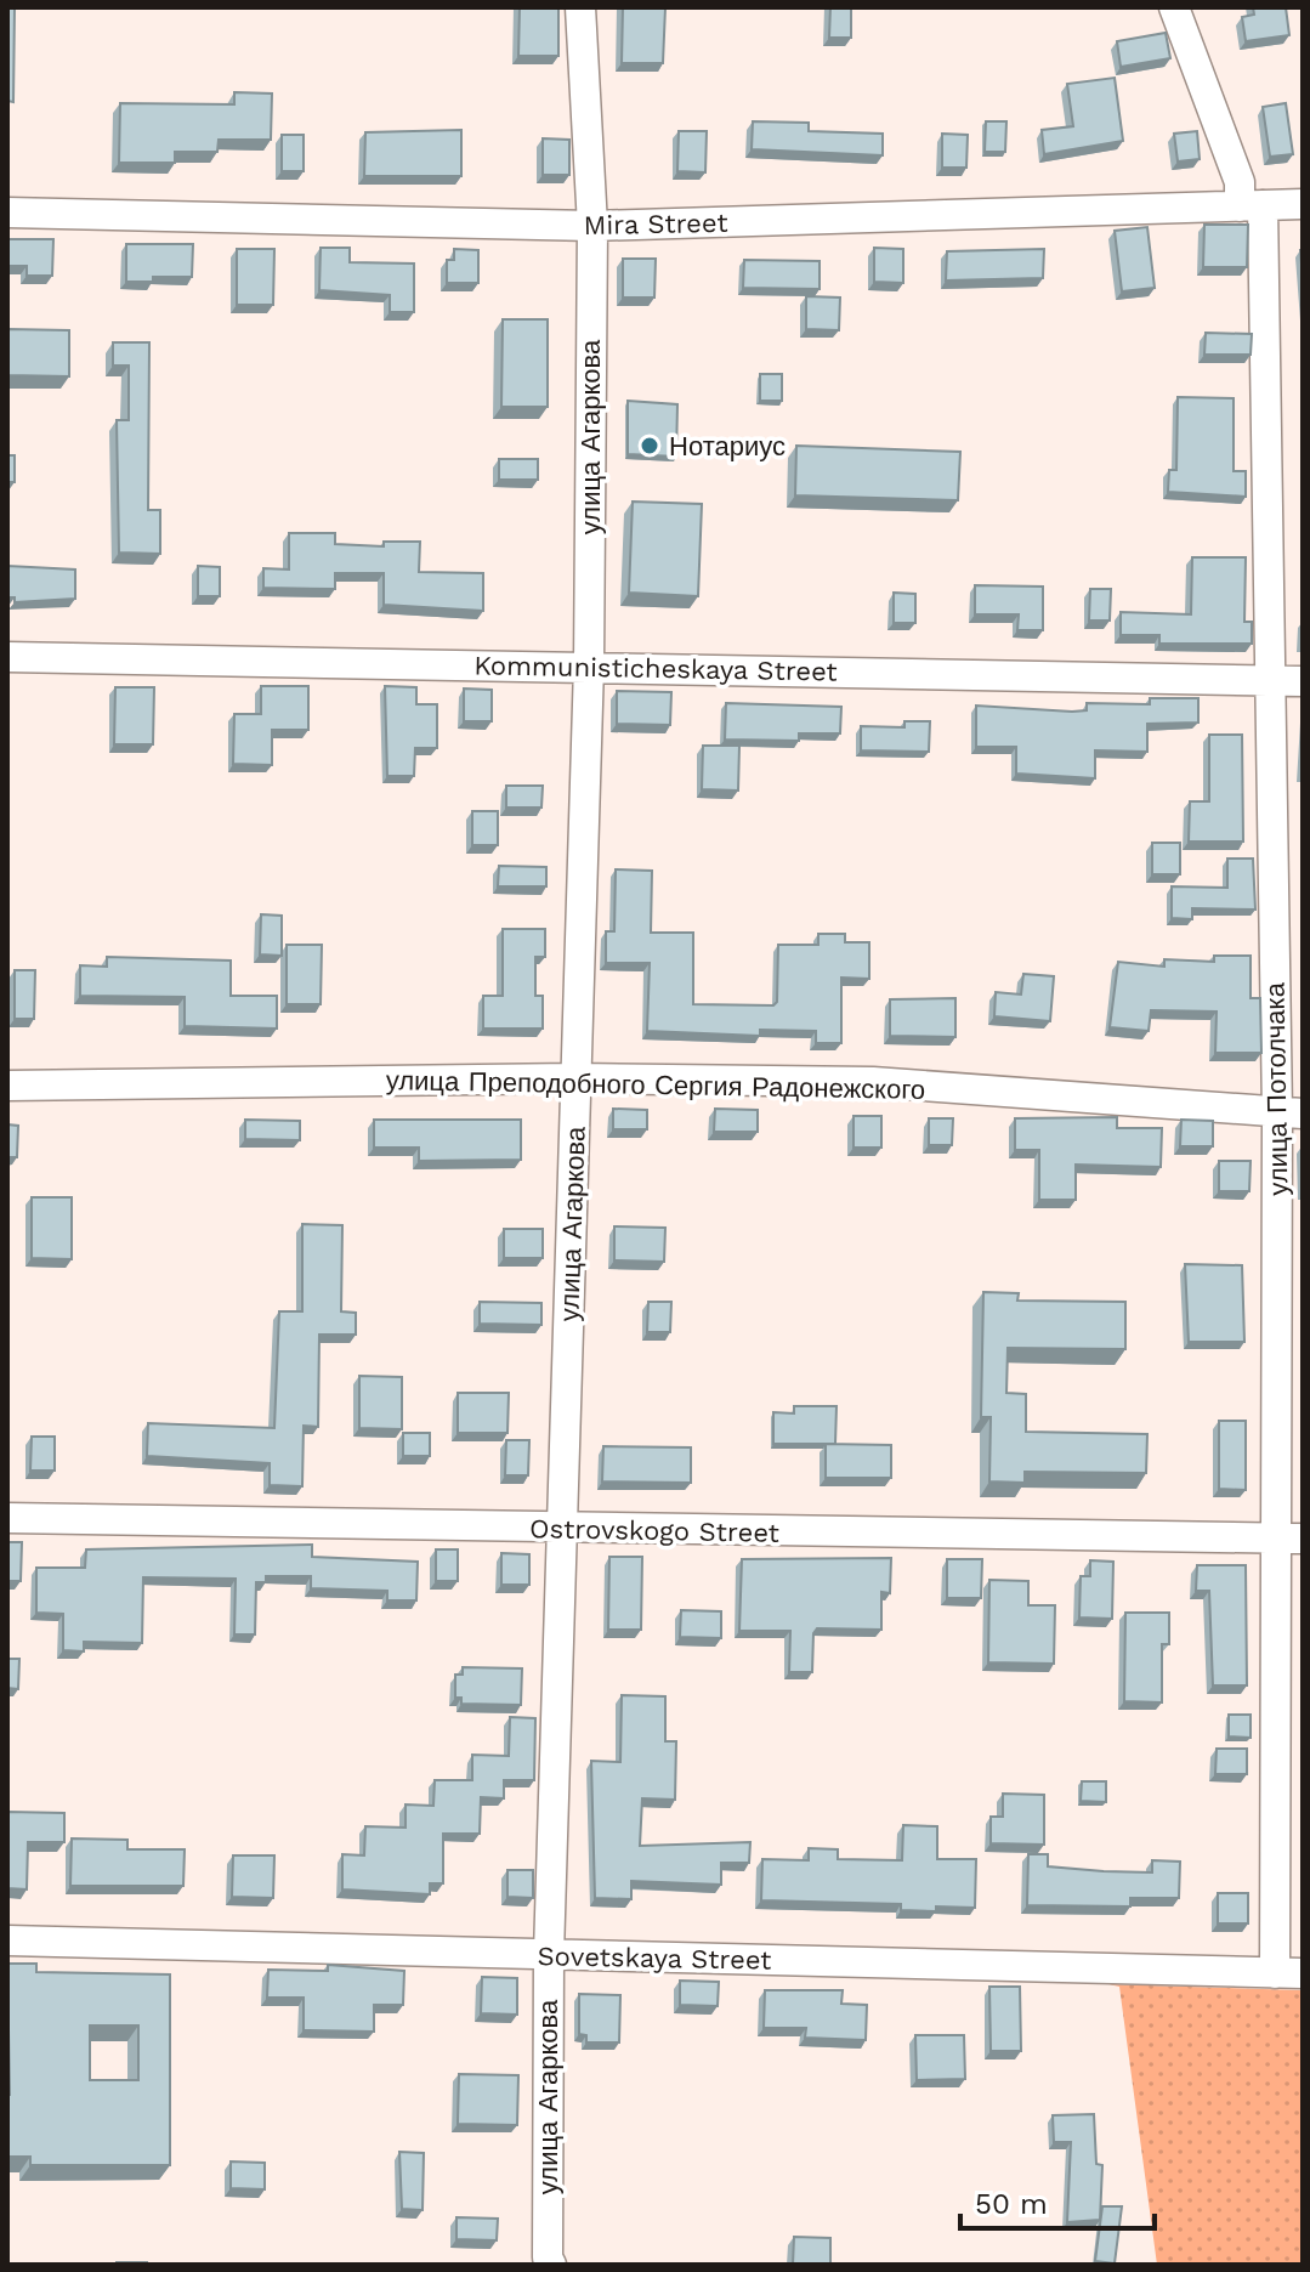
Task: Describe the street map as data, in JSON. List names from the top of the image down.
{
  "streets": {
    "street": [
      "Mira Street",
      "улица Агаркова",
      "Kommunisticheskaya Street",
      "улица Преподобного Сергия Радонежского",
      "улица Потолчака",
      "Ostrovskogo Street",
      "Sovetskaya Street"
    ]
  },
  "crossings": [
    ["Mira Street", "улица Агаркова"],
    ["Mira Street", "улица Потолчака"],
    ["улица Агаркова", "Kommunisticheskaya Street"],
    ["улица Агаркова", "улица Преподобного Сергия Радонежского"],
    ["улица Агаркова", "Ostrovskogo Street"],
    ["улица Агаркова", "Sovetskaya Street"],
    ["Kommunisticheskaya Street", "улица Потолчака"],
    ["улица Преподобного Сергия Радонежского", "улица Потолчака"],
    ["улица Потолчака", "Ostrovskogo Street"],
    ["улица Потолчака", "Sovetskaya Street"]
  ],
  "places": ["Нотариус"],
  "scale_bar": "50 m"
}
